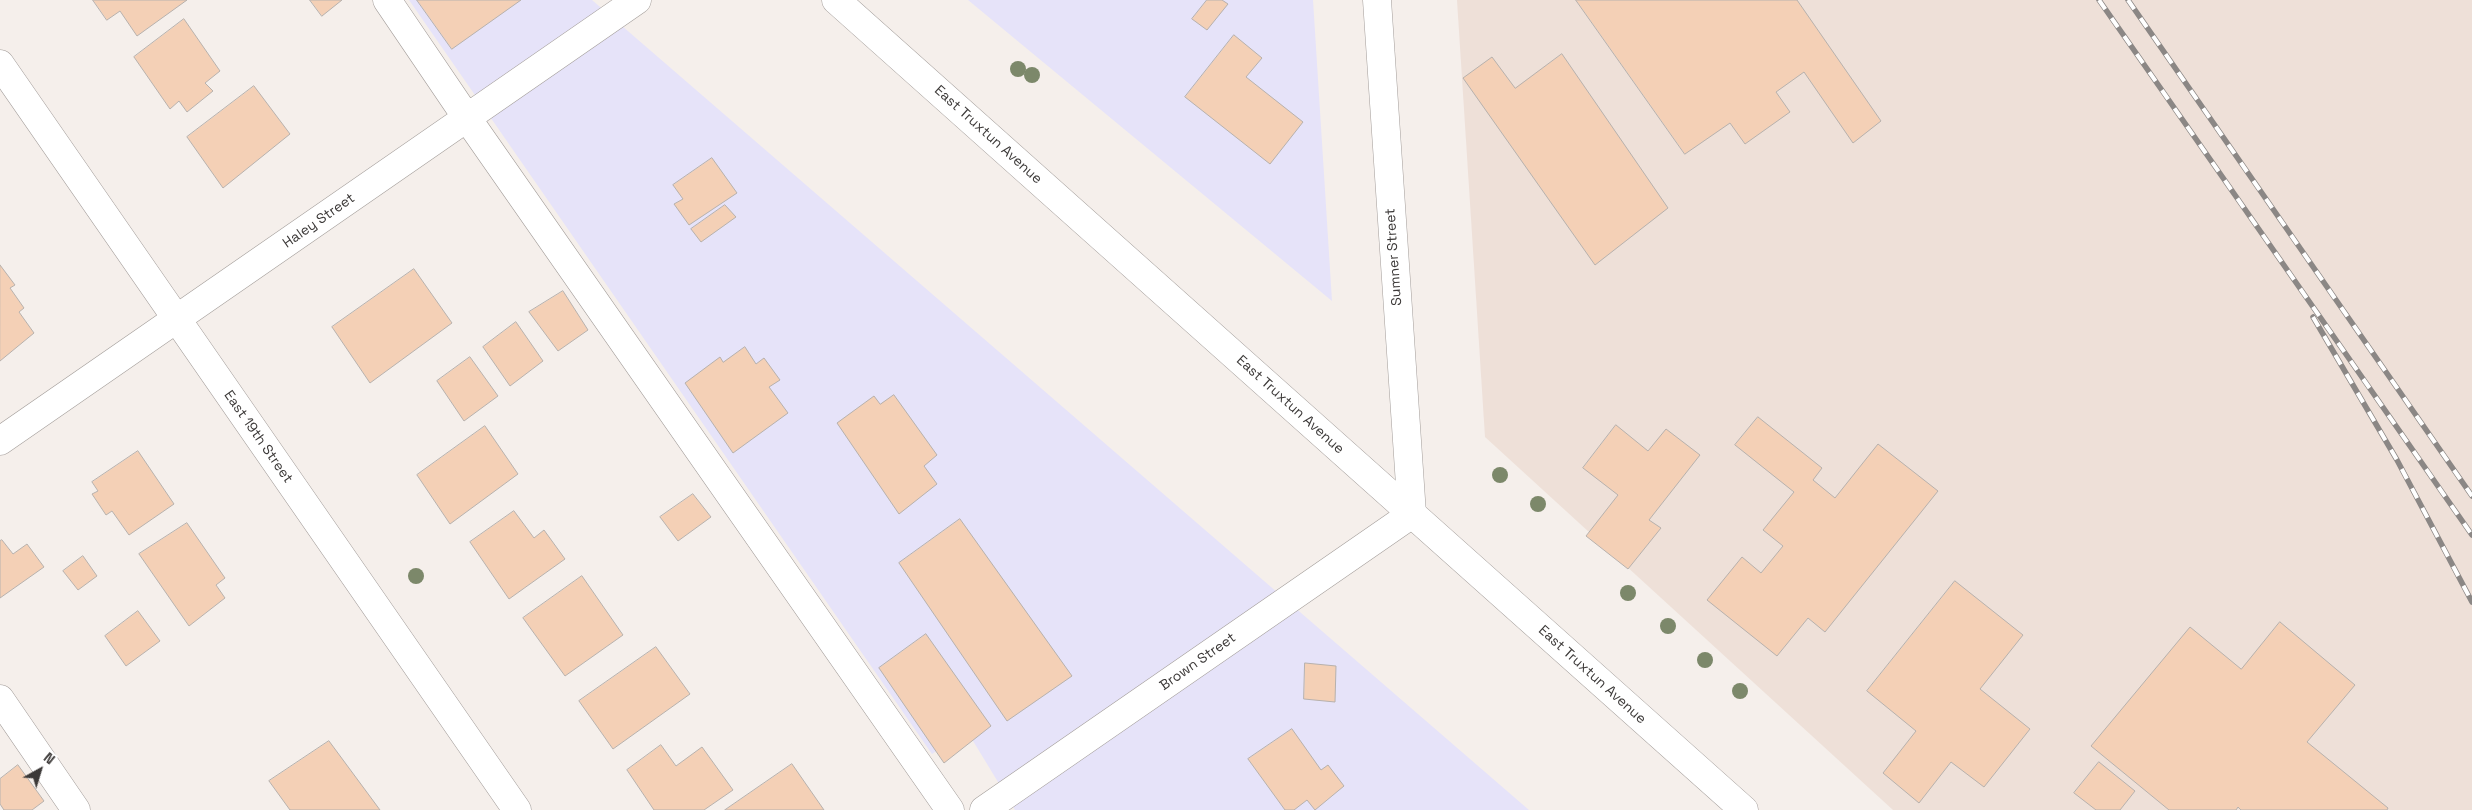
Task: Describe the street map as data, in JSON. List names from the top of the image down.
{
  "streets": {
    "street": [
      "East Truxtun Avenue",
      "Haley Street",
      "Sumner Street",
      "East 19th Street",
      "Brown Street"
    ]
  },
  "crossings": [
    ["East Truxtun Avenue", "Sumner Street"],
    ["East Truxtun Avenue", "Brown Street"],
    ["Haley Street", "East 19th Street"],
    ["Sumner Street", "Brown Street"]
  ],
  "north": "top right"
}
